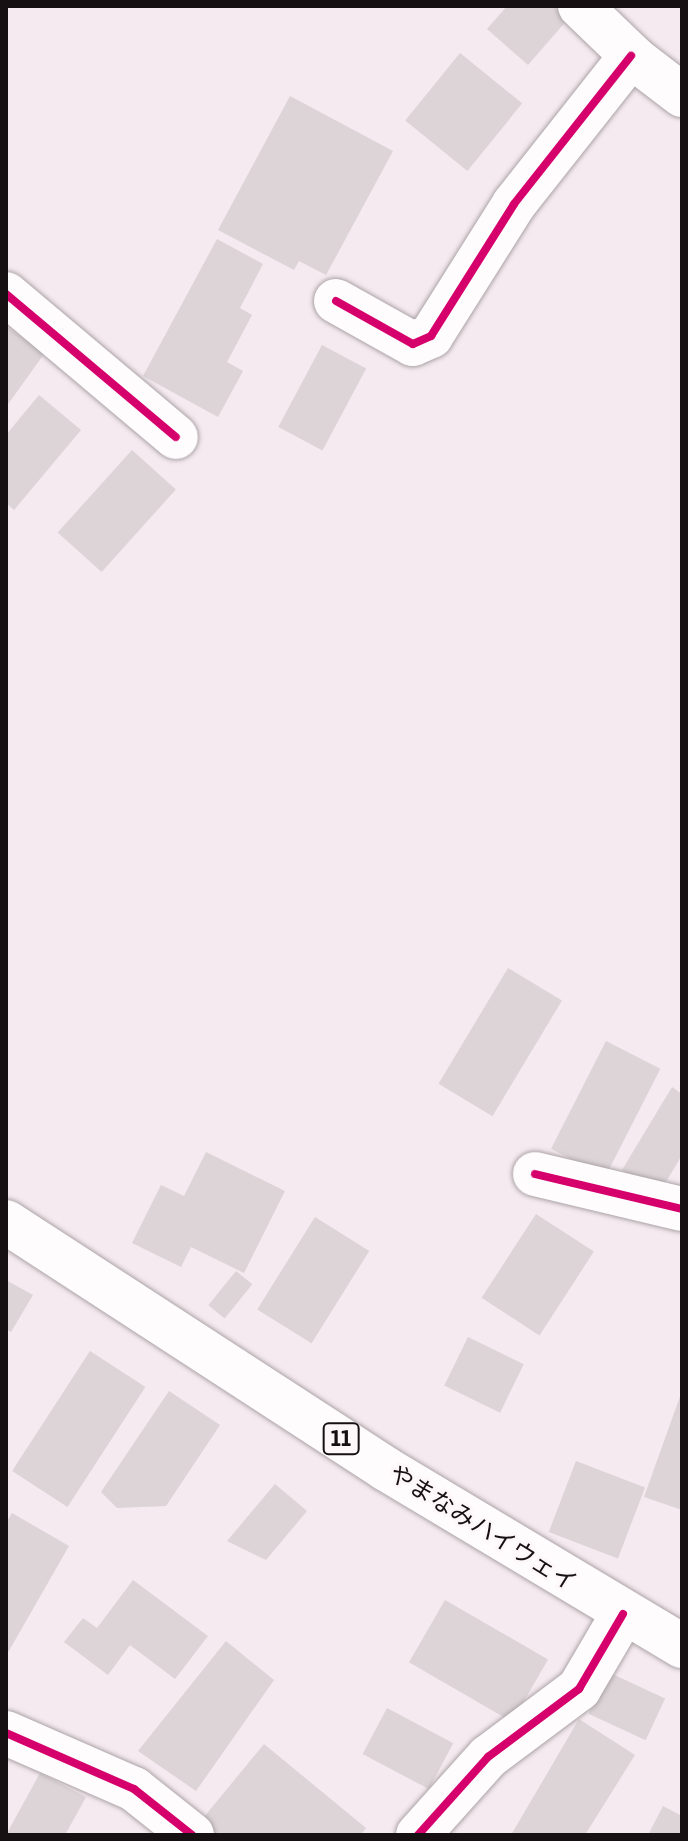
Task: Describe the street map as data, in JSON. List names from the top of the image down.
{
  "streets": {
    "street": ["11", "やまなみハイウェイ"]
  }
}
